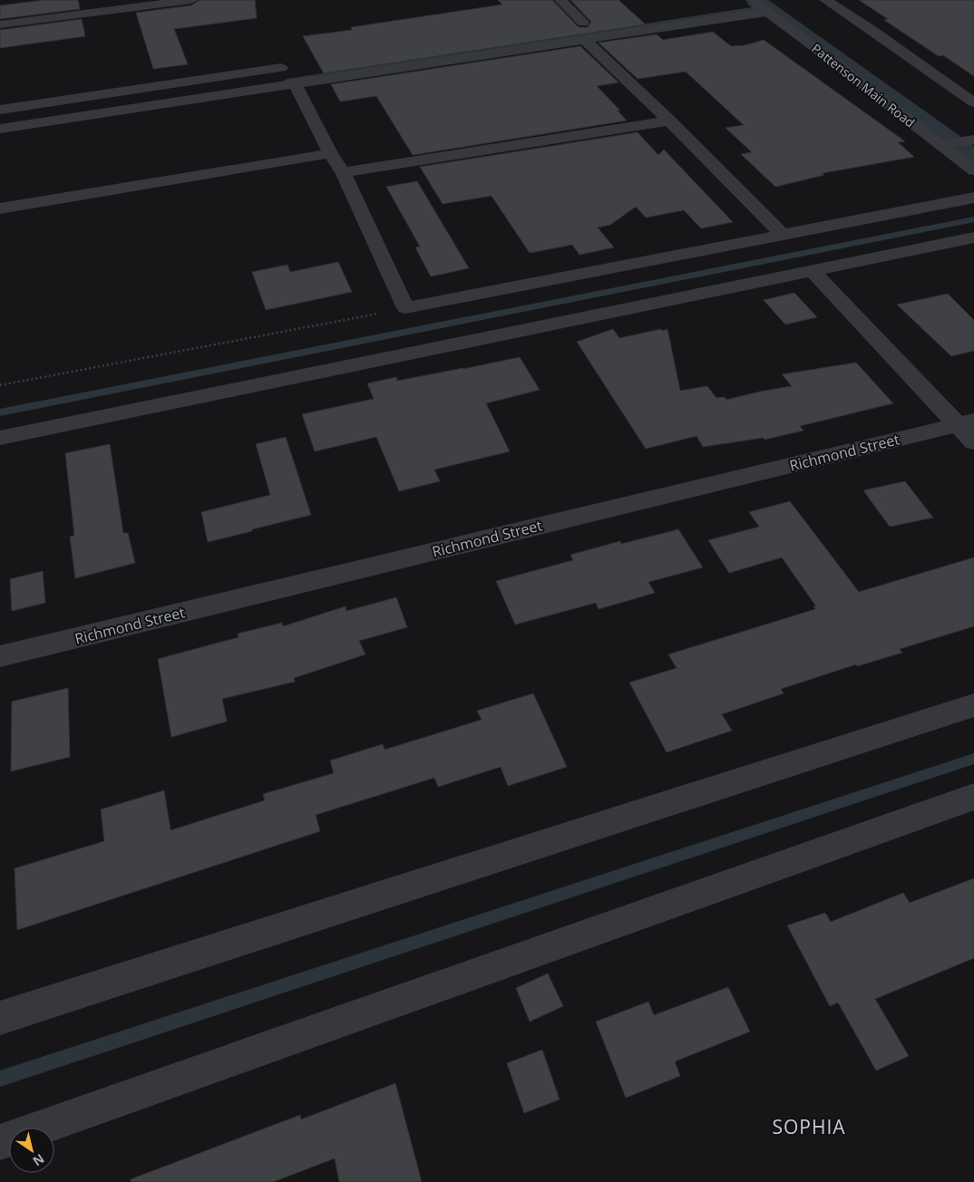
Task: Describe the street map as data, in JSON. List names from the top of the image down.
{
  "streets": {
    "street": ["Pattenson Main Road", "Richmond Street"]
  },
  "districts": ["SOPHIA"],
  "north": "bottom right"
}
